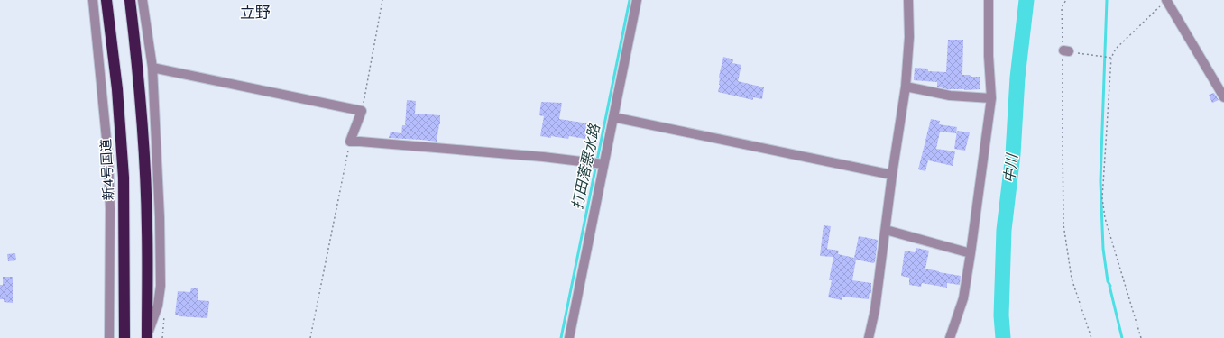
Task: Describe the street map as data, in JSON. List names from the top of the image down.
{
  "streets": {
    "highway": ["新4号国道"]
  },
  "districts": ["立野"],
  "water": ["打田落悪水路", "中川"]
}
